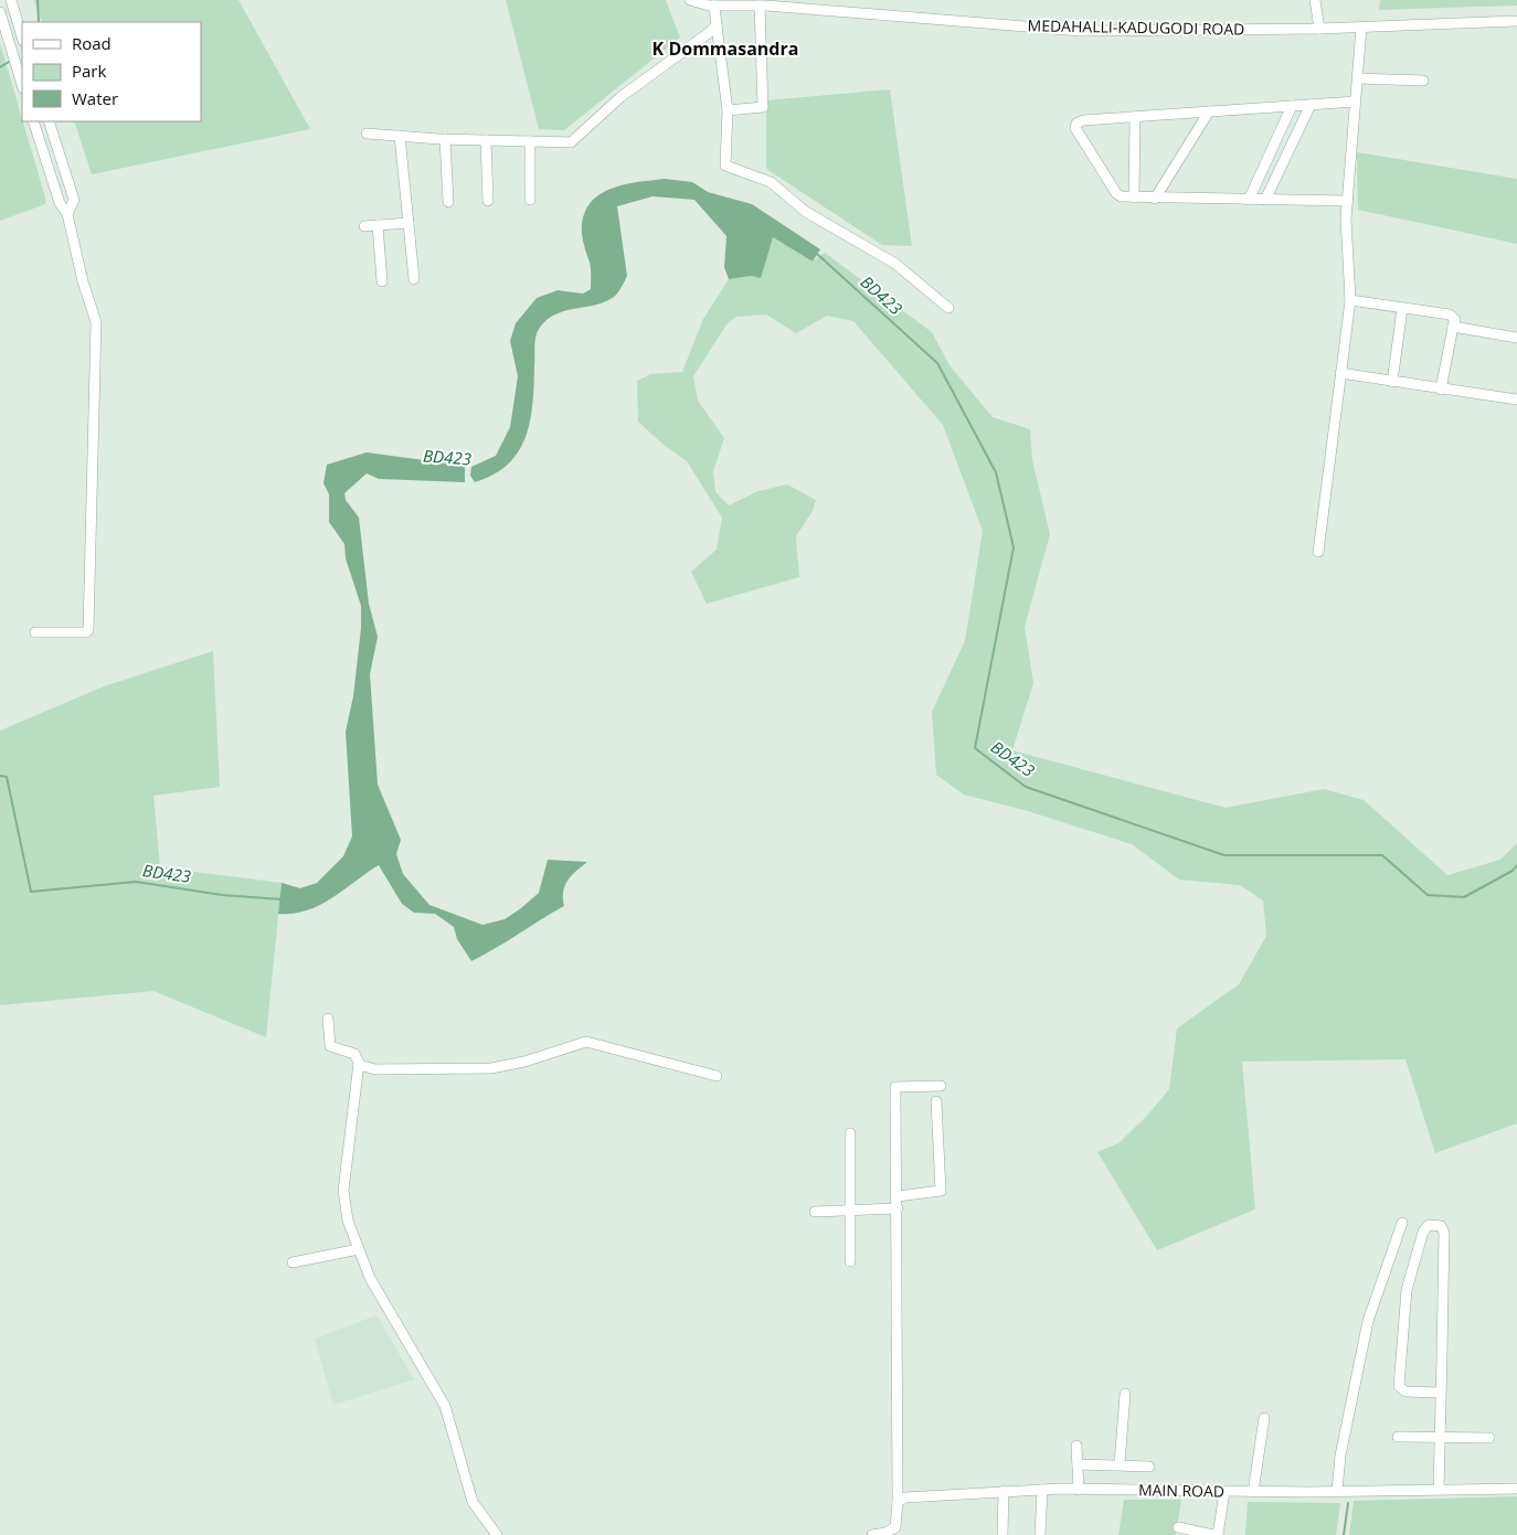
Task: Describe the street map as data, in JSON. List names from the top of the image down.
{
  "streets": {
    "street": ["MEDAHALLI-KADUGODI ROAD", "MAIN ROAD"]
  },
  "districts": ["K Dommasandra"],
  "water": ["BD423"],
  "legend": ["Road", "Park", "Water"]
}
